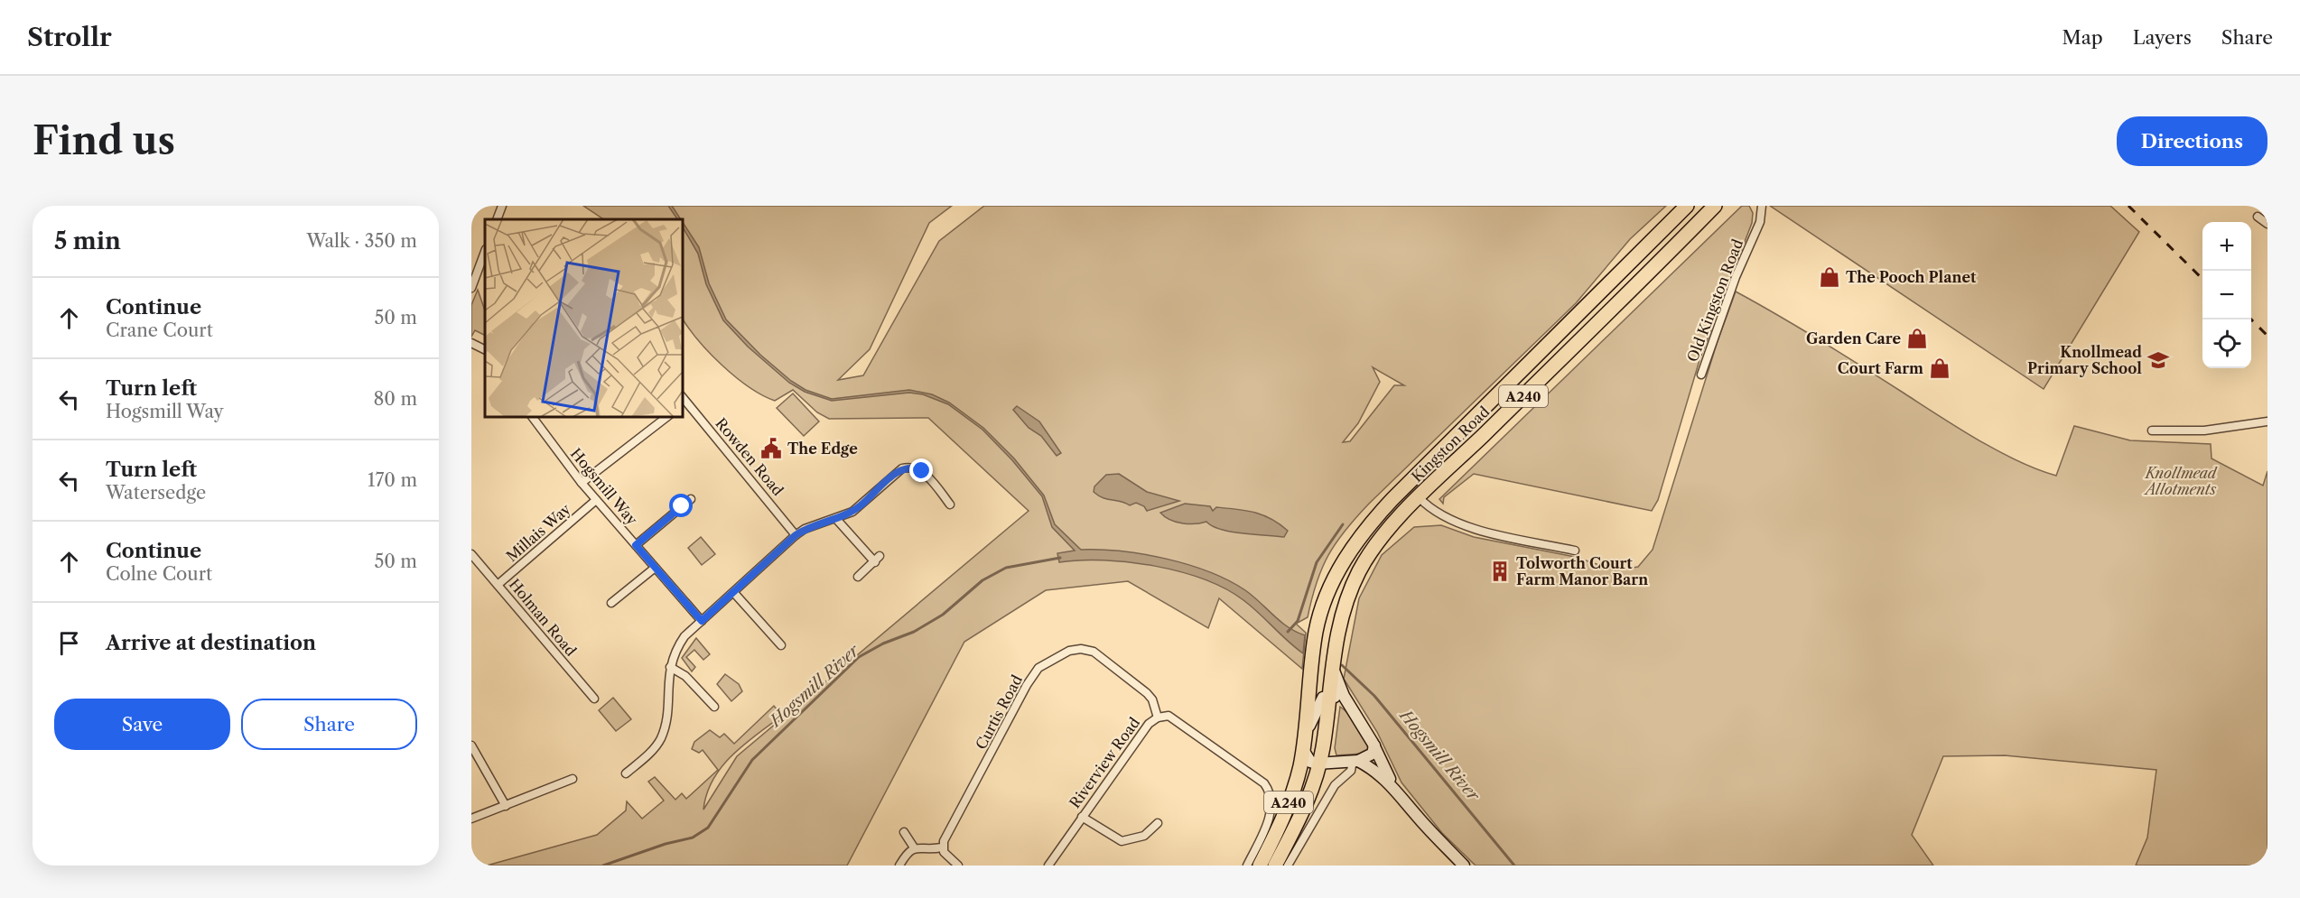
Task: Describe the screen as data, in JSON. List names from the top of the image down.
{
  "streets": {
    "highway": ["A240", "Kingston Road"],
    "street": [
      "Old Kingston Road",
      "Rowden Road",
      "Hogsmill Way",
      "Millais Way",
      "Holman Road",
      "Curtis Road",
      "Riverview Road"
    ]
  },
  "crossings": [
    ["A240", "Kingston Road"],
    ["Hogsmill Way", "Millais Way"],
    ["Millais Way", "Holman Road"],
    ["Curtis Road", "Riverview Road"]
  ],
  "water": ["Hogsmill River"],
  "parks": ["Knollmead Allotments"],
  "places": {
    "shop": ["The Pooch Planet", "Garden Care", "Court Farm"],
    "school or university": ["Knollmead Primary School"],
    "public building": ["The Edge"],
    "building": ["Tolworth Court Farm Manor Barn"]
  },
  "page": {
    "header": "Strollr",
    "nav": ["Map", "Layers", "Share"],
    "buttons": [
      "Directions",
      ["Save", "Share"]
    ],
    "title": "Find us",
    "heading": ["5 min", "Walk · 350 m"],
    "map_buttons": ["+", "−"],
    "list": [
      ["Continue", "Crane Court", "50 m"],
      ["Turn left", "Hogsmill Way", "80 m"],
      ["Turn left", "Watersedge", "170 m"],
      ["Continue", "Colne Court", "50 m"],
      "Arrive at destination"
    ]
  }
}
